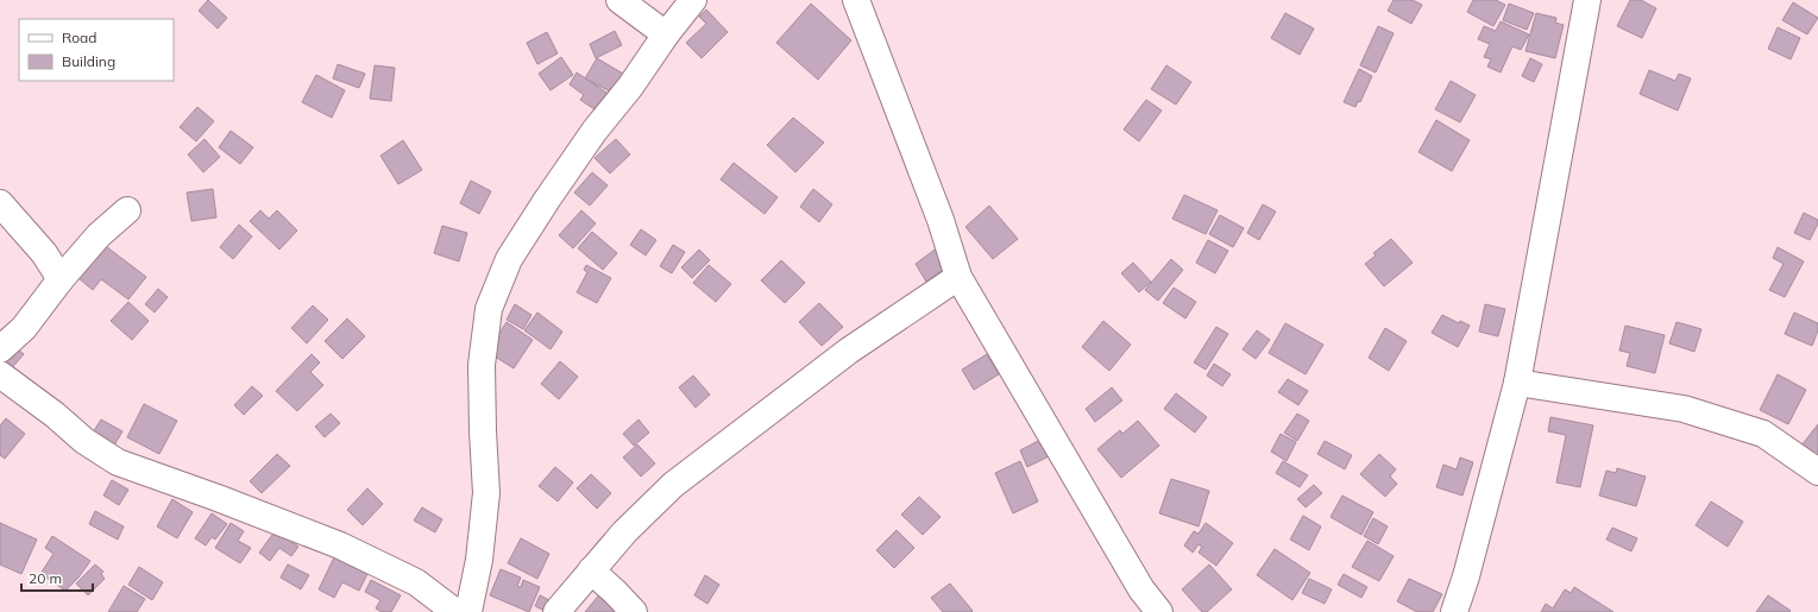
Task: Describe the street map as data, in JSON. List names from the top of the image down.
{
  "legend": ["Road", "Building"],
  "scale_bar": "20 m"
}
